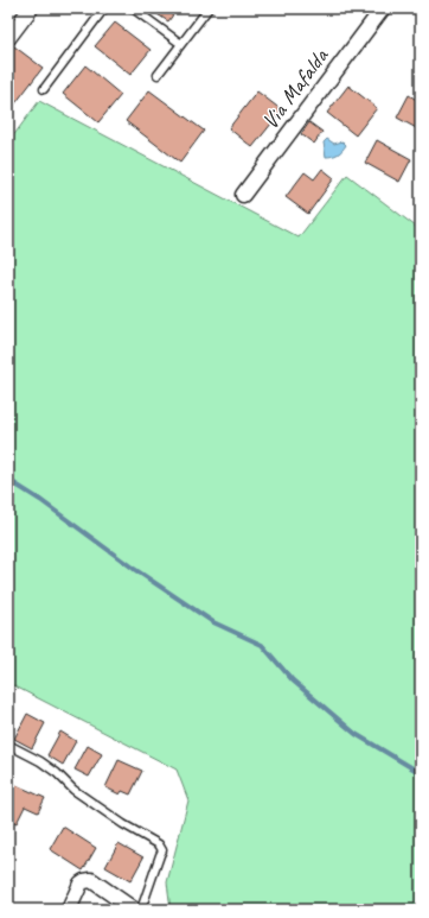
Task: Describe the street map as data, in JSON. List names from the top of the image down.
{
  "streets": {
    "street": ["Via Mafalda"]
  }
}
